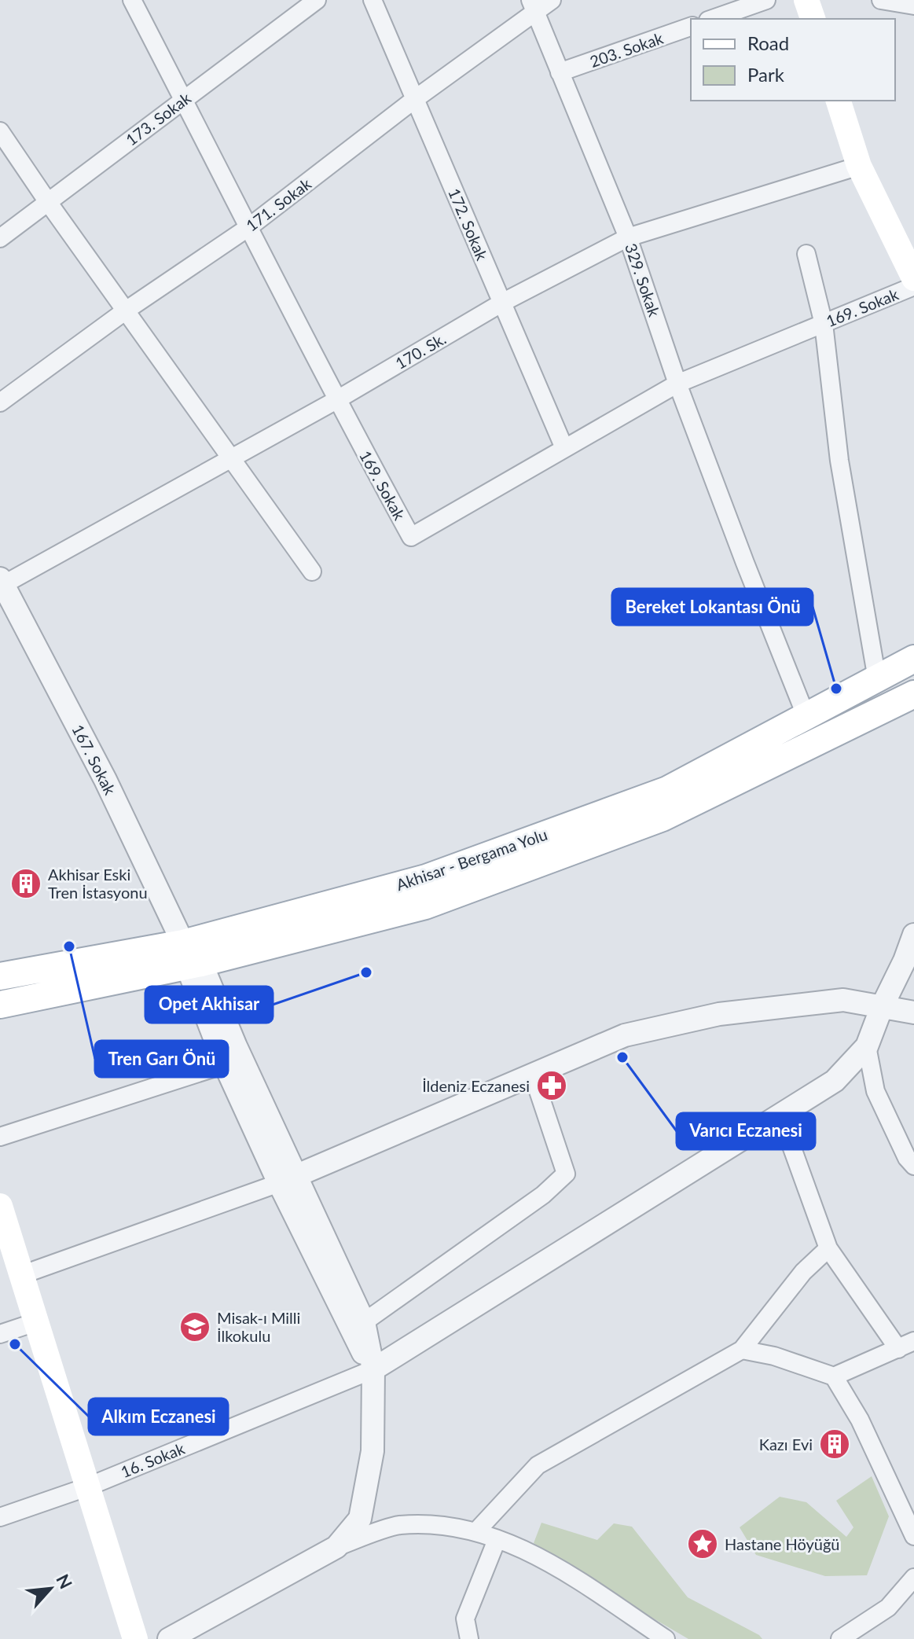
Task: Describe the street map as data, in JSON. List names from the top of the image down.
{
  "streets": {
    "main road": ["Akhisar - Bergama Yolu"],
    "street": [
      "203. Sokak",
      "173. Sokak",
      "171. Sokak",
      "172. Sokak",
      "329. Sokak",
      "169. Sokak",
      "170. Sk.",
      "167. Sokak",
      "16. Sokak"
    ]
  },
  "crossings": [
    ["203. Sokak", "329. Sokak"],
    ["173. Sokak", "169. Sokak"],
    ["171. Sokak", "172. Sokak"],
    ["171. Sokak", "329. Sokak"],
    ["171. Sokak", "169. Sokak"],
    ["172. Sokak", "169. Sokak"],
    ["172. Sokak", "170. Sk."],
    ["329. Sokak", "169. Sokak"],
    ["329. Sokak", "170. Sk."],
    ["329. Sokak", "Akhisar - Bergama Yolu"],
    ["169. Sokak", "170. Sk."],
    ["170. Sk.", "167. Sokak"],
    ["167. Sokak", "Akhisar - Bergama Yolu"]
  ],
  "places": {
    "other": [
      "Bereket Lokantası Önü",
      "Tren Garı Önü",
      "Opet Akhisar",
      "Varıcı Eczanesi",
      "Alkım Eczanesi"
    ],
    "building": ["Akhisar Eski Tren İstasyonu", "Kazı Evi"],
    "pharmacy": ["İldeniz Eczanesi"],
    "school or university": ["Misak-ı Milli İlkokulu"],
    "place": ["Hastane Höyüğü"]
  },
  "legend": ["Road", "Park"],
  "north": "top right"
}
